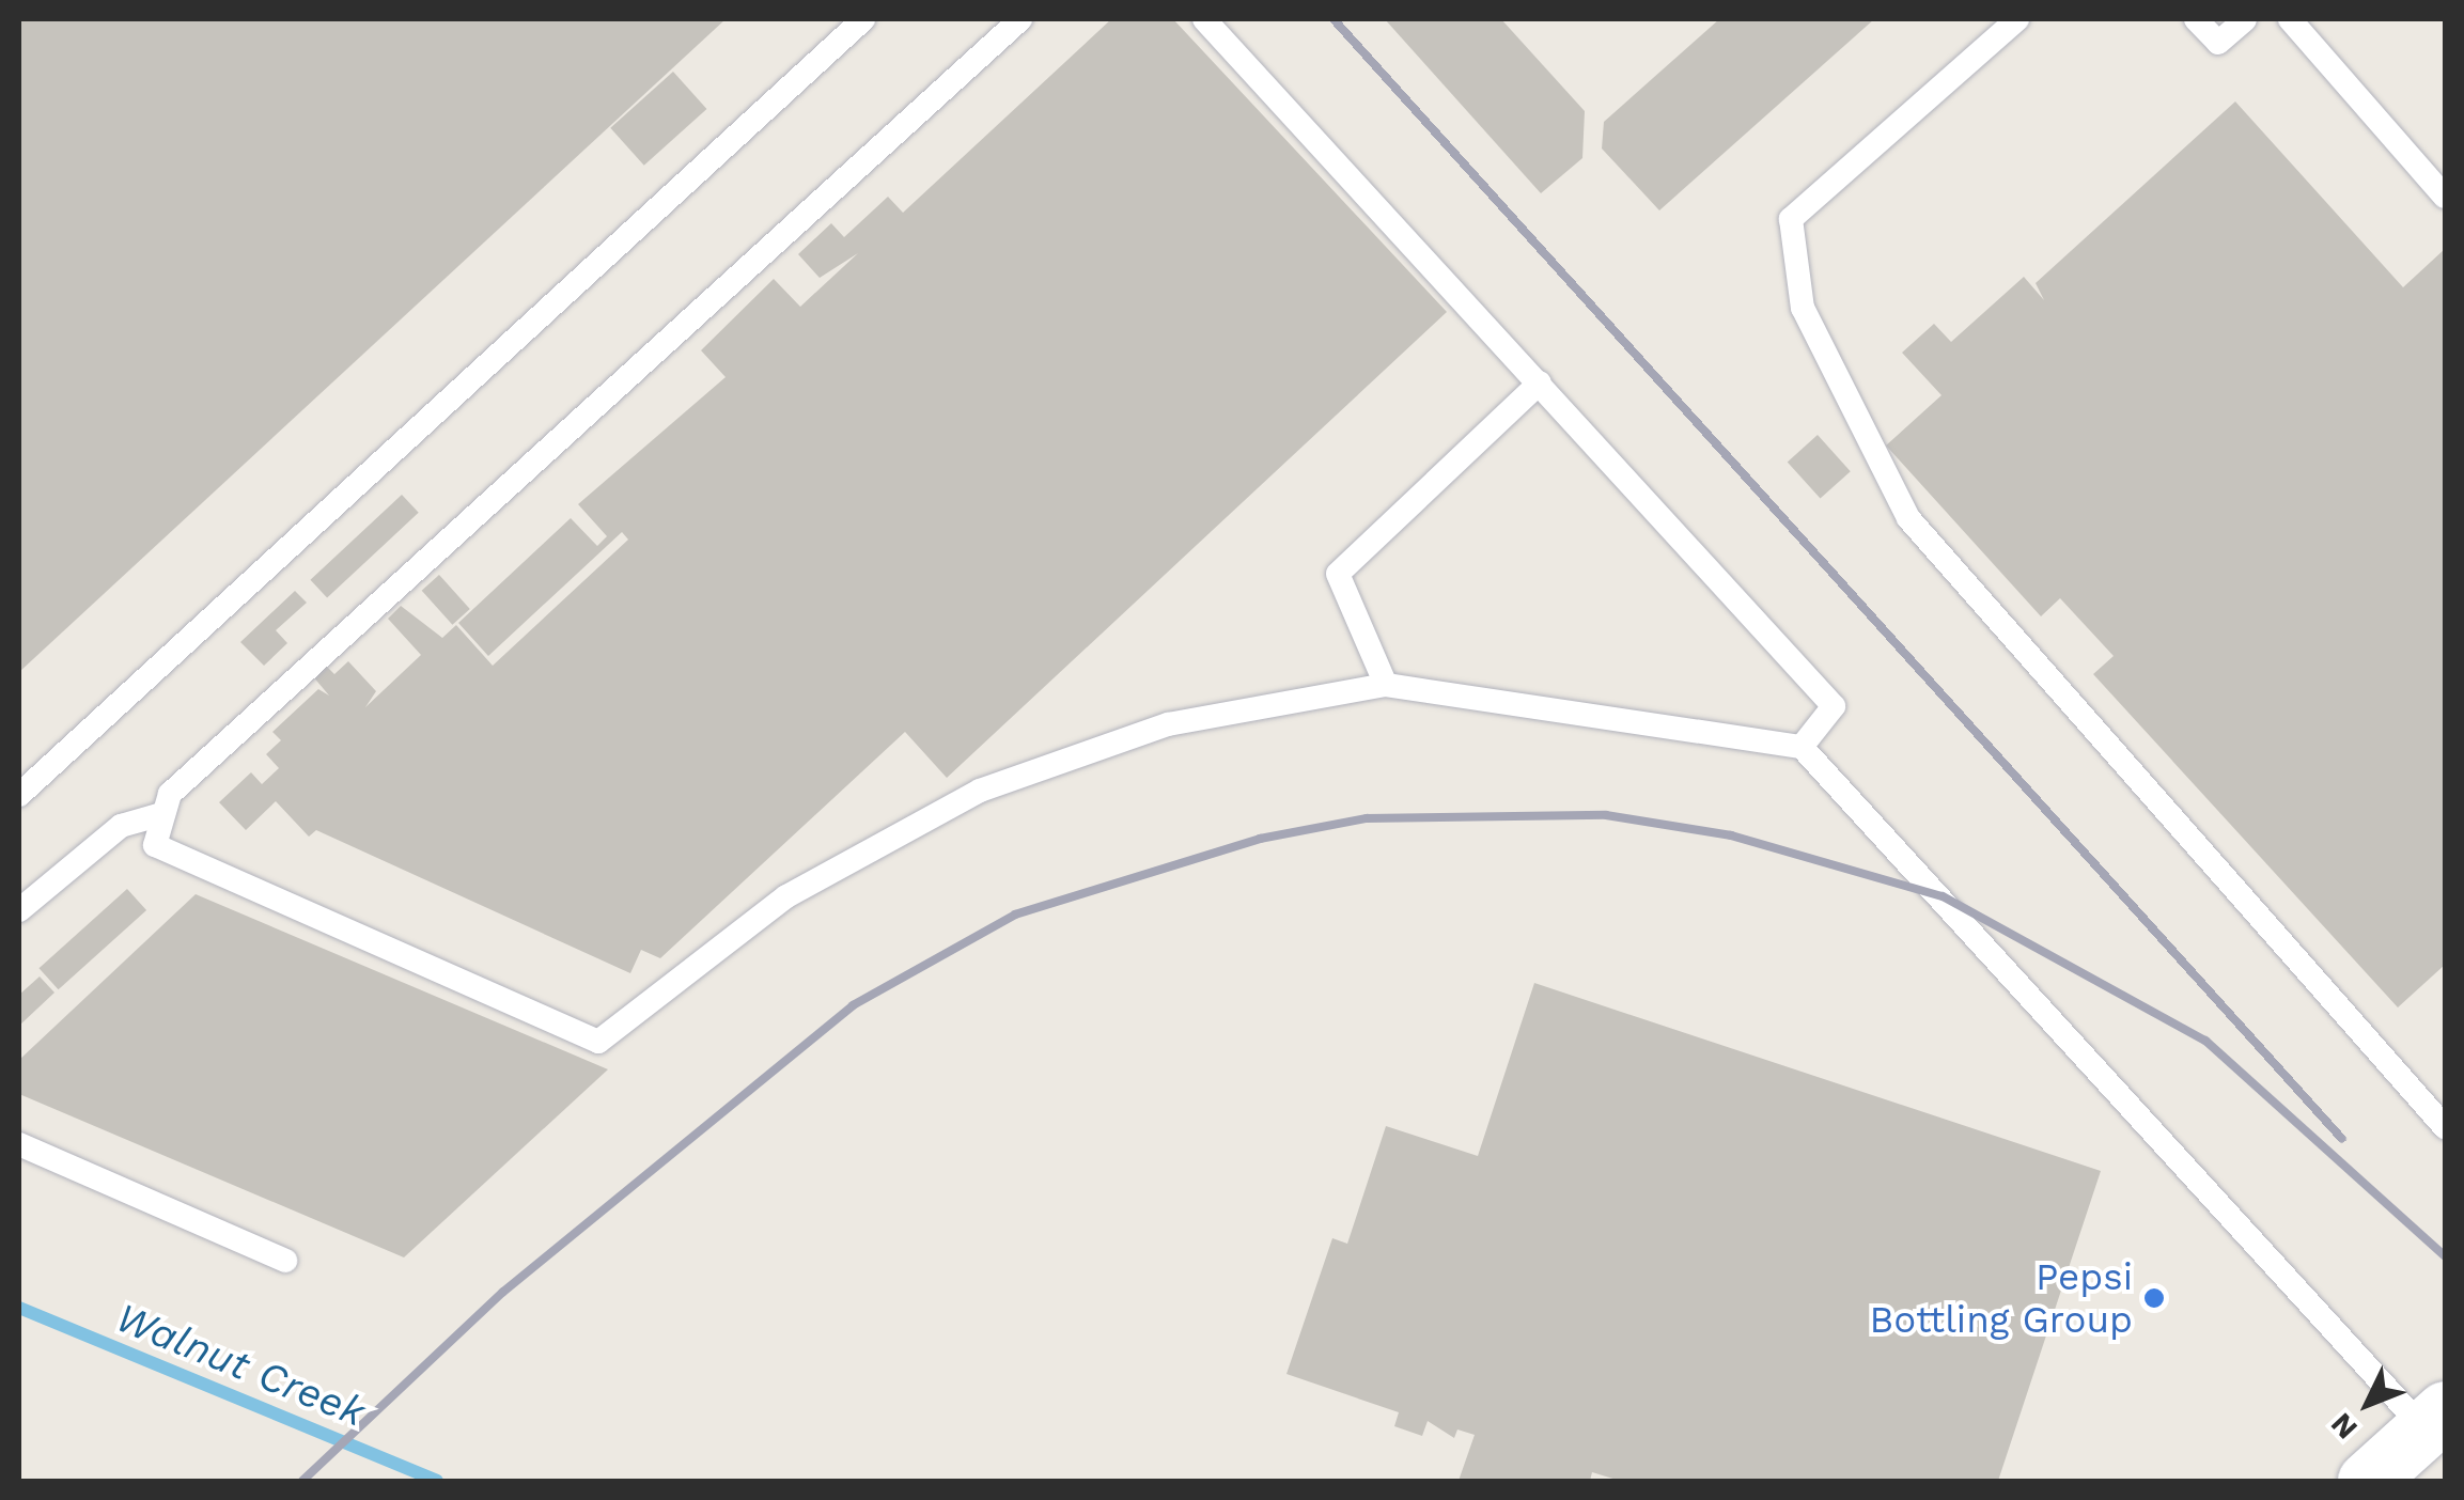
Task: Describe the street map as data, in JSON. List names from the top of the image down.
{
  "water": ["Walnut Creek"],
  "places": ["Pepsi Bottling Group"],
  "north": "bottom left"
}
